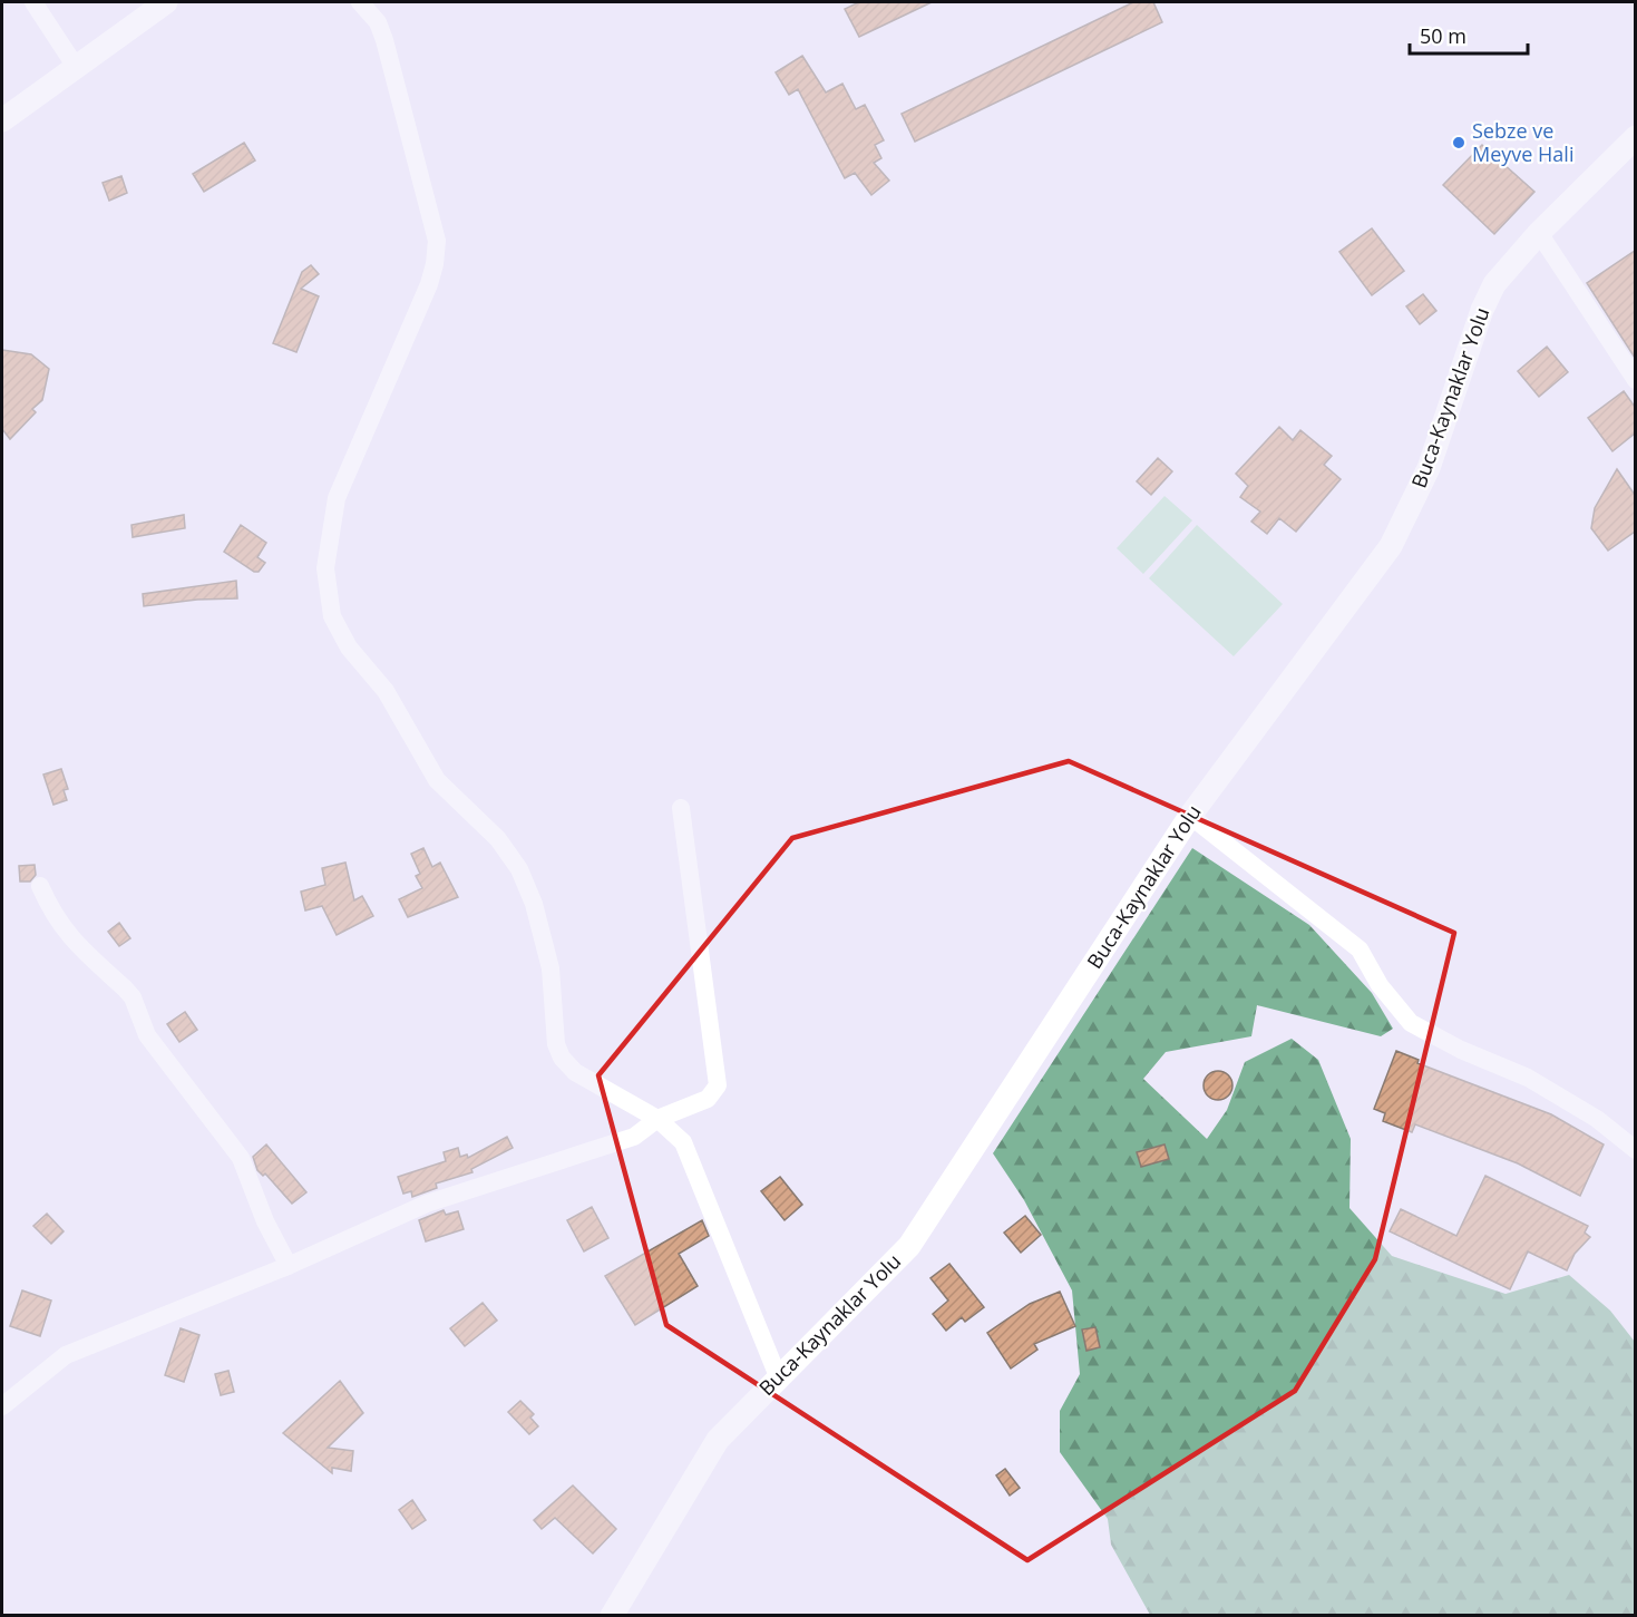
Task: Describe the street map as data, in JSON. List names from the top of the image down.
{
  "streets": {
    "street": ["Buca-Kaynaklar Yolu"]
  },
  "places": ["Sebze ve Meyve Hali"],
  "scale_bar": "50 m"
}
